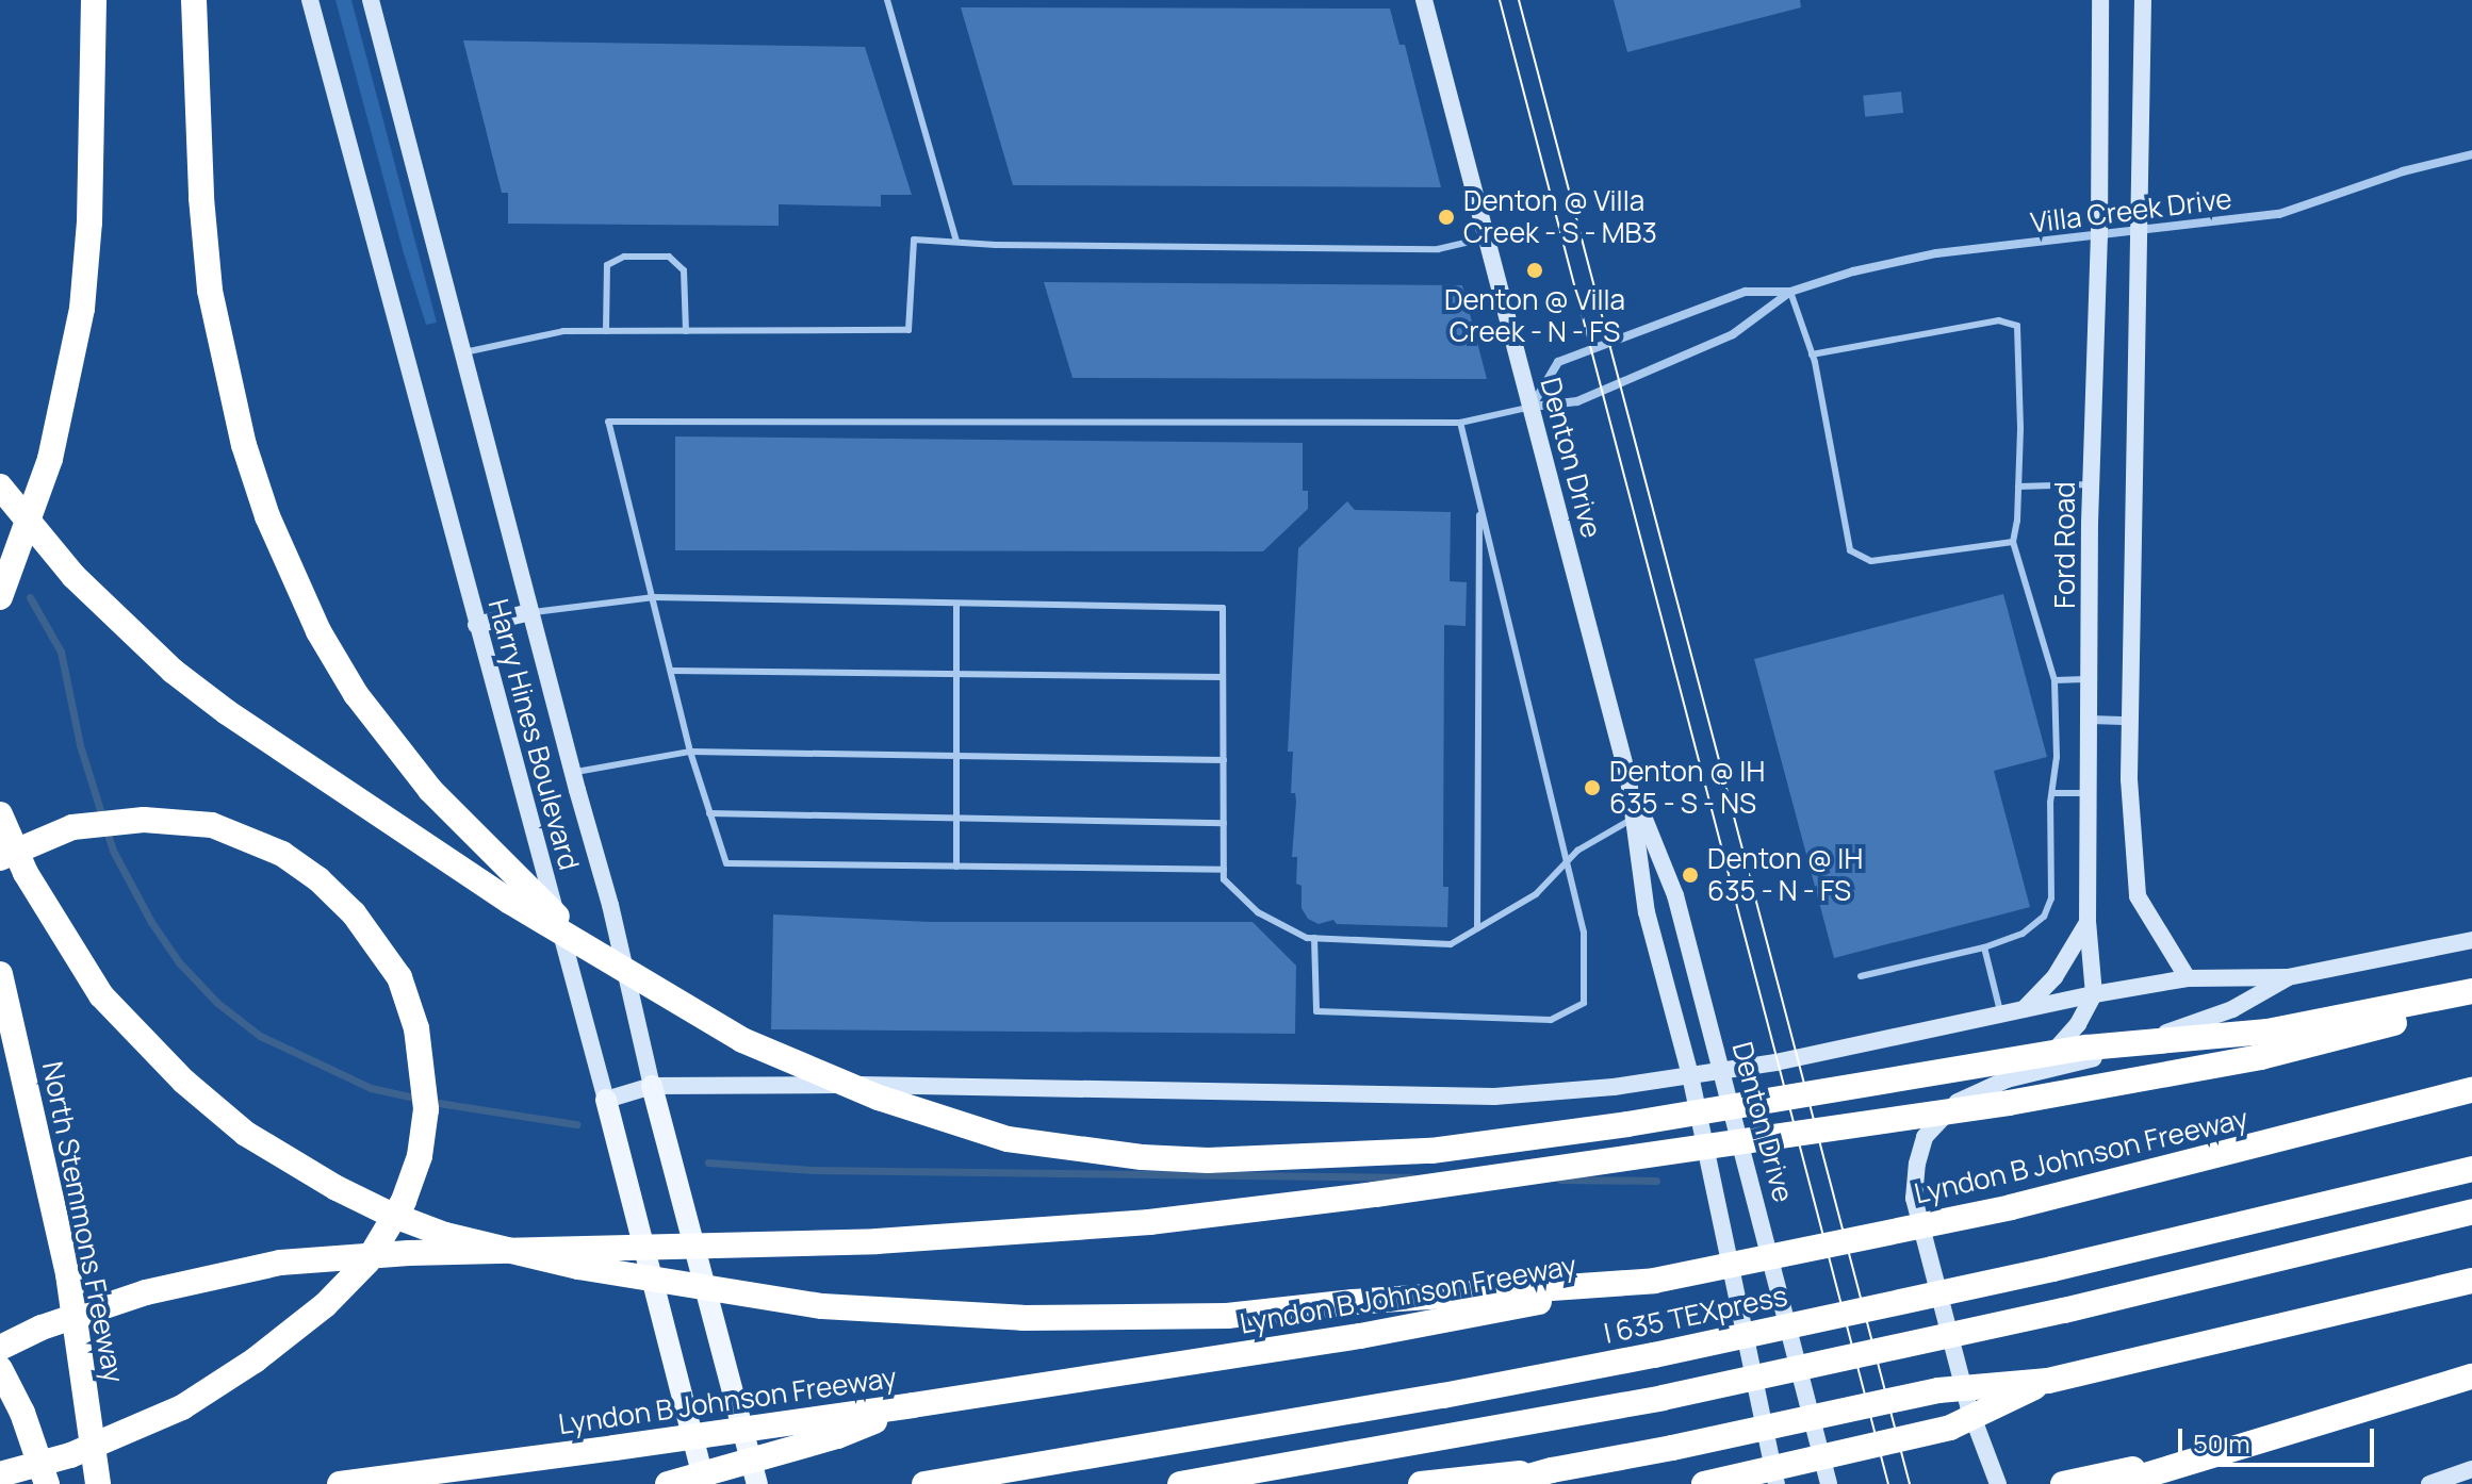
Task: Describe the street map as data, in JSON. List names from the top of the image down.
{
  "streets": {
    "highway": ["Lyndon B Johnson Freeway", "North Stemmons Freeway", "I 635 TEXpress"],
    "main road": ["Denton Drive", "Ford Road", "Harry Hines Boulevard"],
    "street": ["Villa Creek Drive"]
  },
  "crossings": [
    ["Villa Creek Drive", "Denton Drive"],
    ["Villa Creek Drive", "Ford Road"]
  ],
  "places": [
    "Denton @ Villa Creek - S - MB3",
    "Denton @ Villa Creek - N - FS",
    "Denton @ IH 635 - S - NS",
    "Denton @ IH 635 - N - FS"
  ],
  "scale_bar": "50 m"
}
